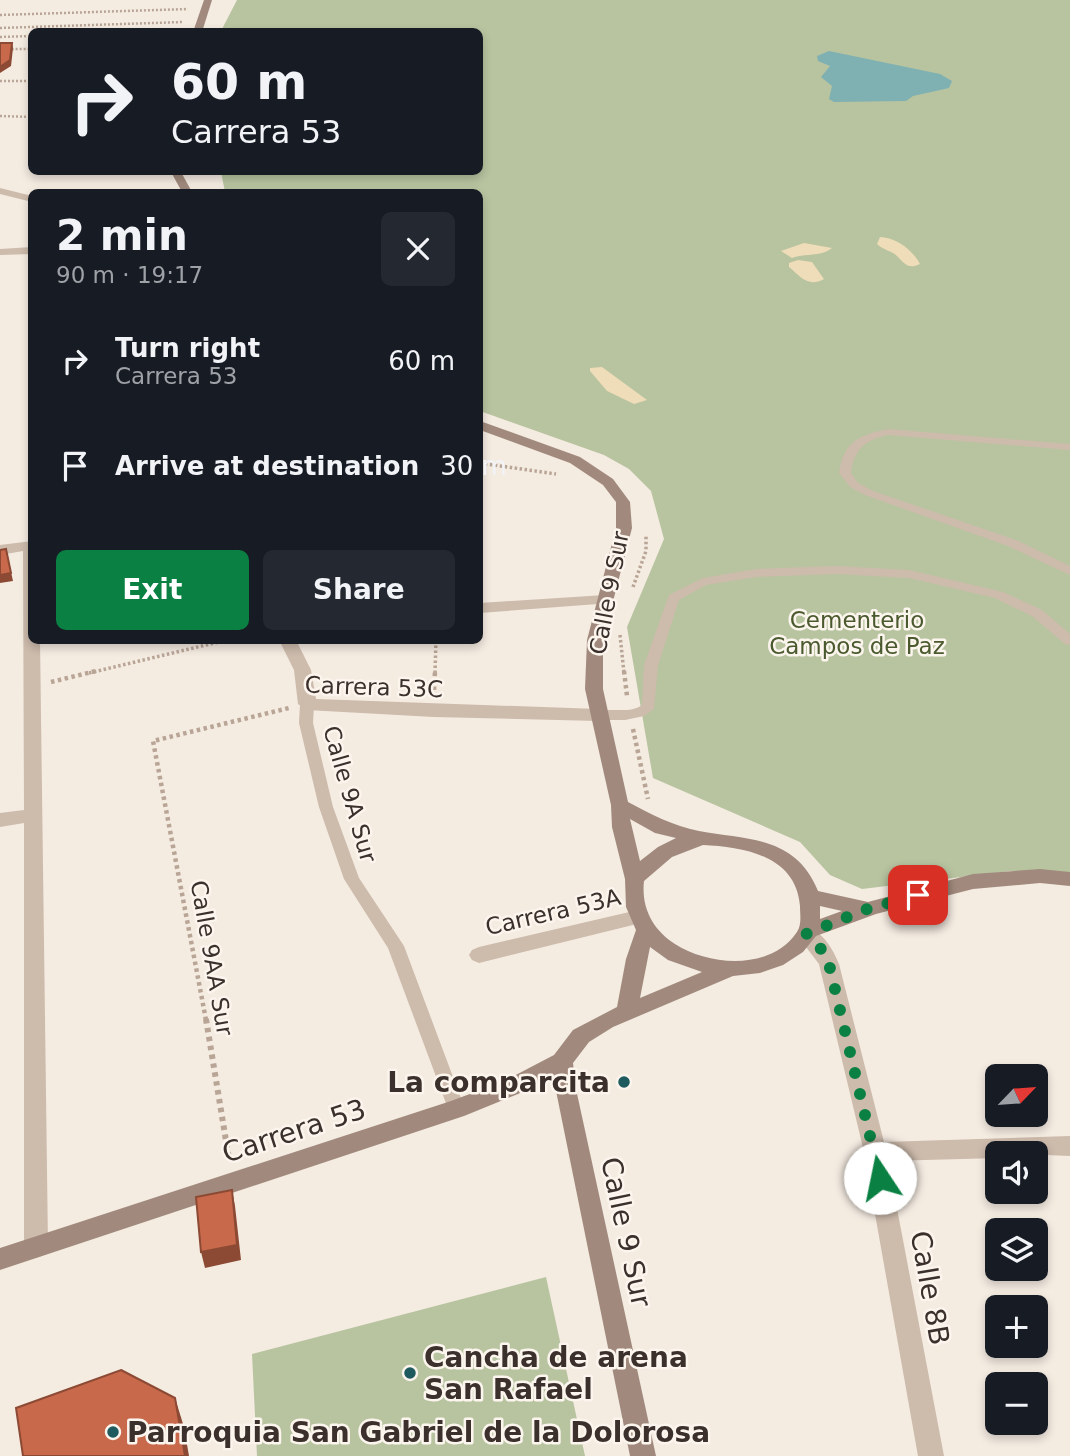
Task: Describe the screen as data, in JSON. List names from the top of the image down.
{
  "streets": {
    "main road": ["Calle 9 Sur", "Carrera 53"],
    "street": [
      "Carrera 53C",
      "Calle 9A Sur",
      "Carrera 53A",
      "Calle 8B"
    ],
    "path": ["Calle 9AA Sur"]
  },
  "crossings": [
    ["Calle 9 Sur", "Carrera 53C"],
    ["Calle 9 Sur", "Carrera 53A"],
    ["Calle 9 Sur", "Carrera 53"],
    ["Calle 9 Sur", "Calle 8B"],
    ["Carrera 53C", "Calle 9A Sur"],
    ["Carrera 53C", "Calle 9AA Sur"],
    ["Calle 9A Sur", "Carrera 53"],
    ["Carrera 53A", "Carrera 53"],
    ["Carrera 53A", "Calle 8B"],
    ["Calle 9AA Sur", "Carrera 53"],
    ["Carrera 53", "Calle 8B"]
  ],
  "parks": ["Cementerio Campos de Paz"],
  "places": ["La comparcita", "Cancha de arena San Rafael", "Parroquia San Gabriel de la Dolorosa"],
  "north": "top right",
  "page": {
    "turn": ["60 m", "Carrera 53"],
    "heading": ["2 min", "90 m · 19:17"],
    "list": [
      {
        "name": "Turn right",
        "note": "Carrera 53",
        "value": "60 m"
      },
      {
        "name": "Arrive at destination",
        "value": "30 m"
      }
    ],
    "buttons": ["Exit", "Share"],
    "map_buttons": ["+", "−"]
  }
}
